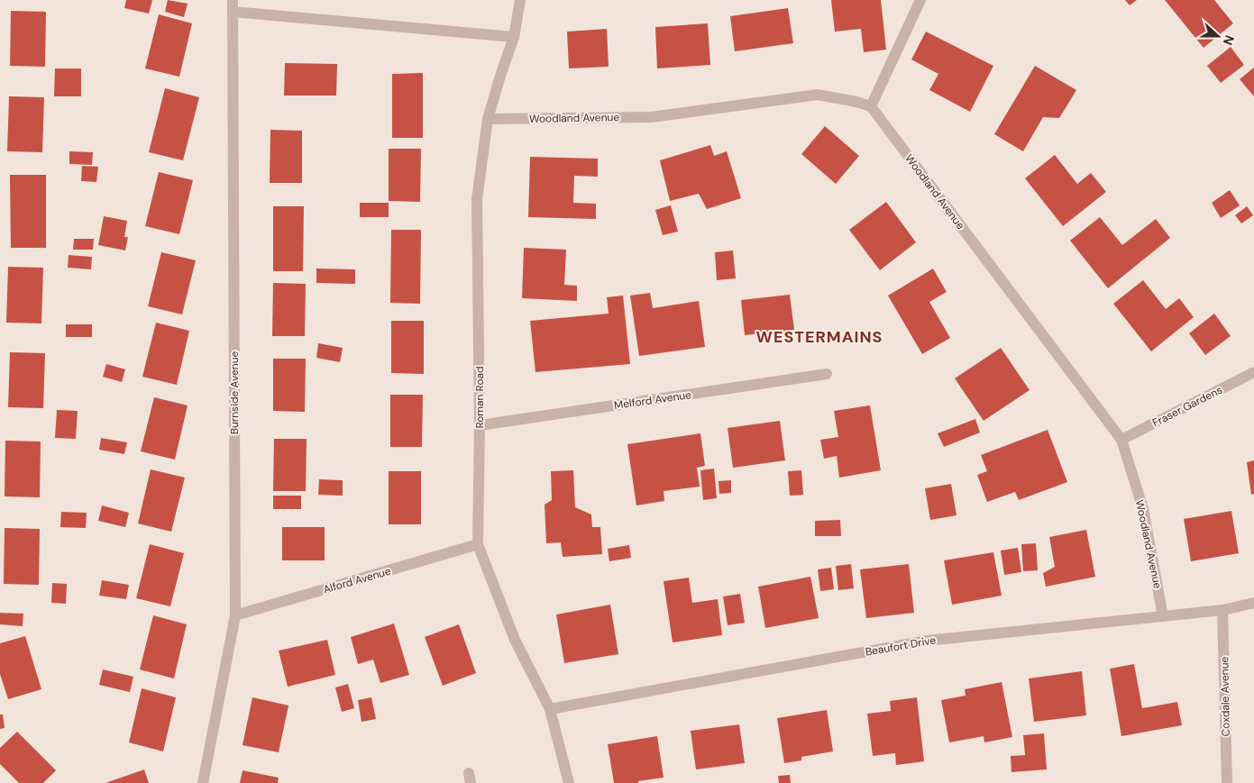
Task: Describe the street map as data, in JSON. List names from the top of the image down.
{
  "streets": {
    "street": [
      "Woodland Avenue",
      "Burnside Avenue",
      "Roman Road",
      "Melford Avenue",
      "Fraser Gardens",
      "Alford Avenue",
      "Beaufort Drive",
      "Coxdale Avenue"
    ]
  },
  "crossings": [
    ["Woodland Avenue", "Roman Road"],
    ["Woodland Avenue", "Fraser Gardens"],
    ["Woodland Avenue", "Beaufort Drive"],
    ["Burnside Avenue", "Alford Avenue"],
    ["Roman Road", "Melford Avenue"],
    ["Roman Road", "Alford Avenue"],
    ["Roman Road", "Beaufort Drive"],
    ["Beaufort Drive", "Coxdale Avenue"]
  ],
  "districts": ["WESTERMAINS"],
  "north": "right"
}
